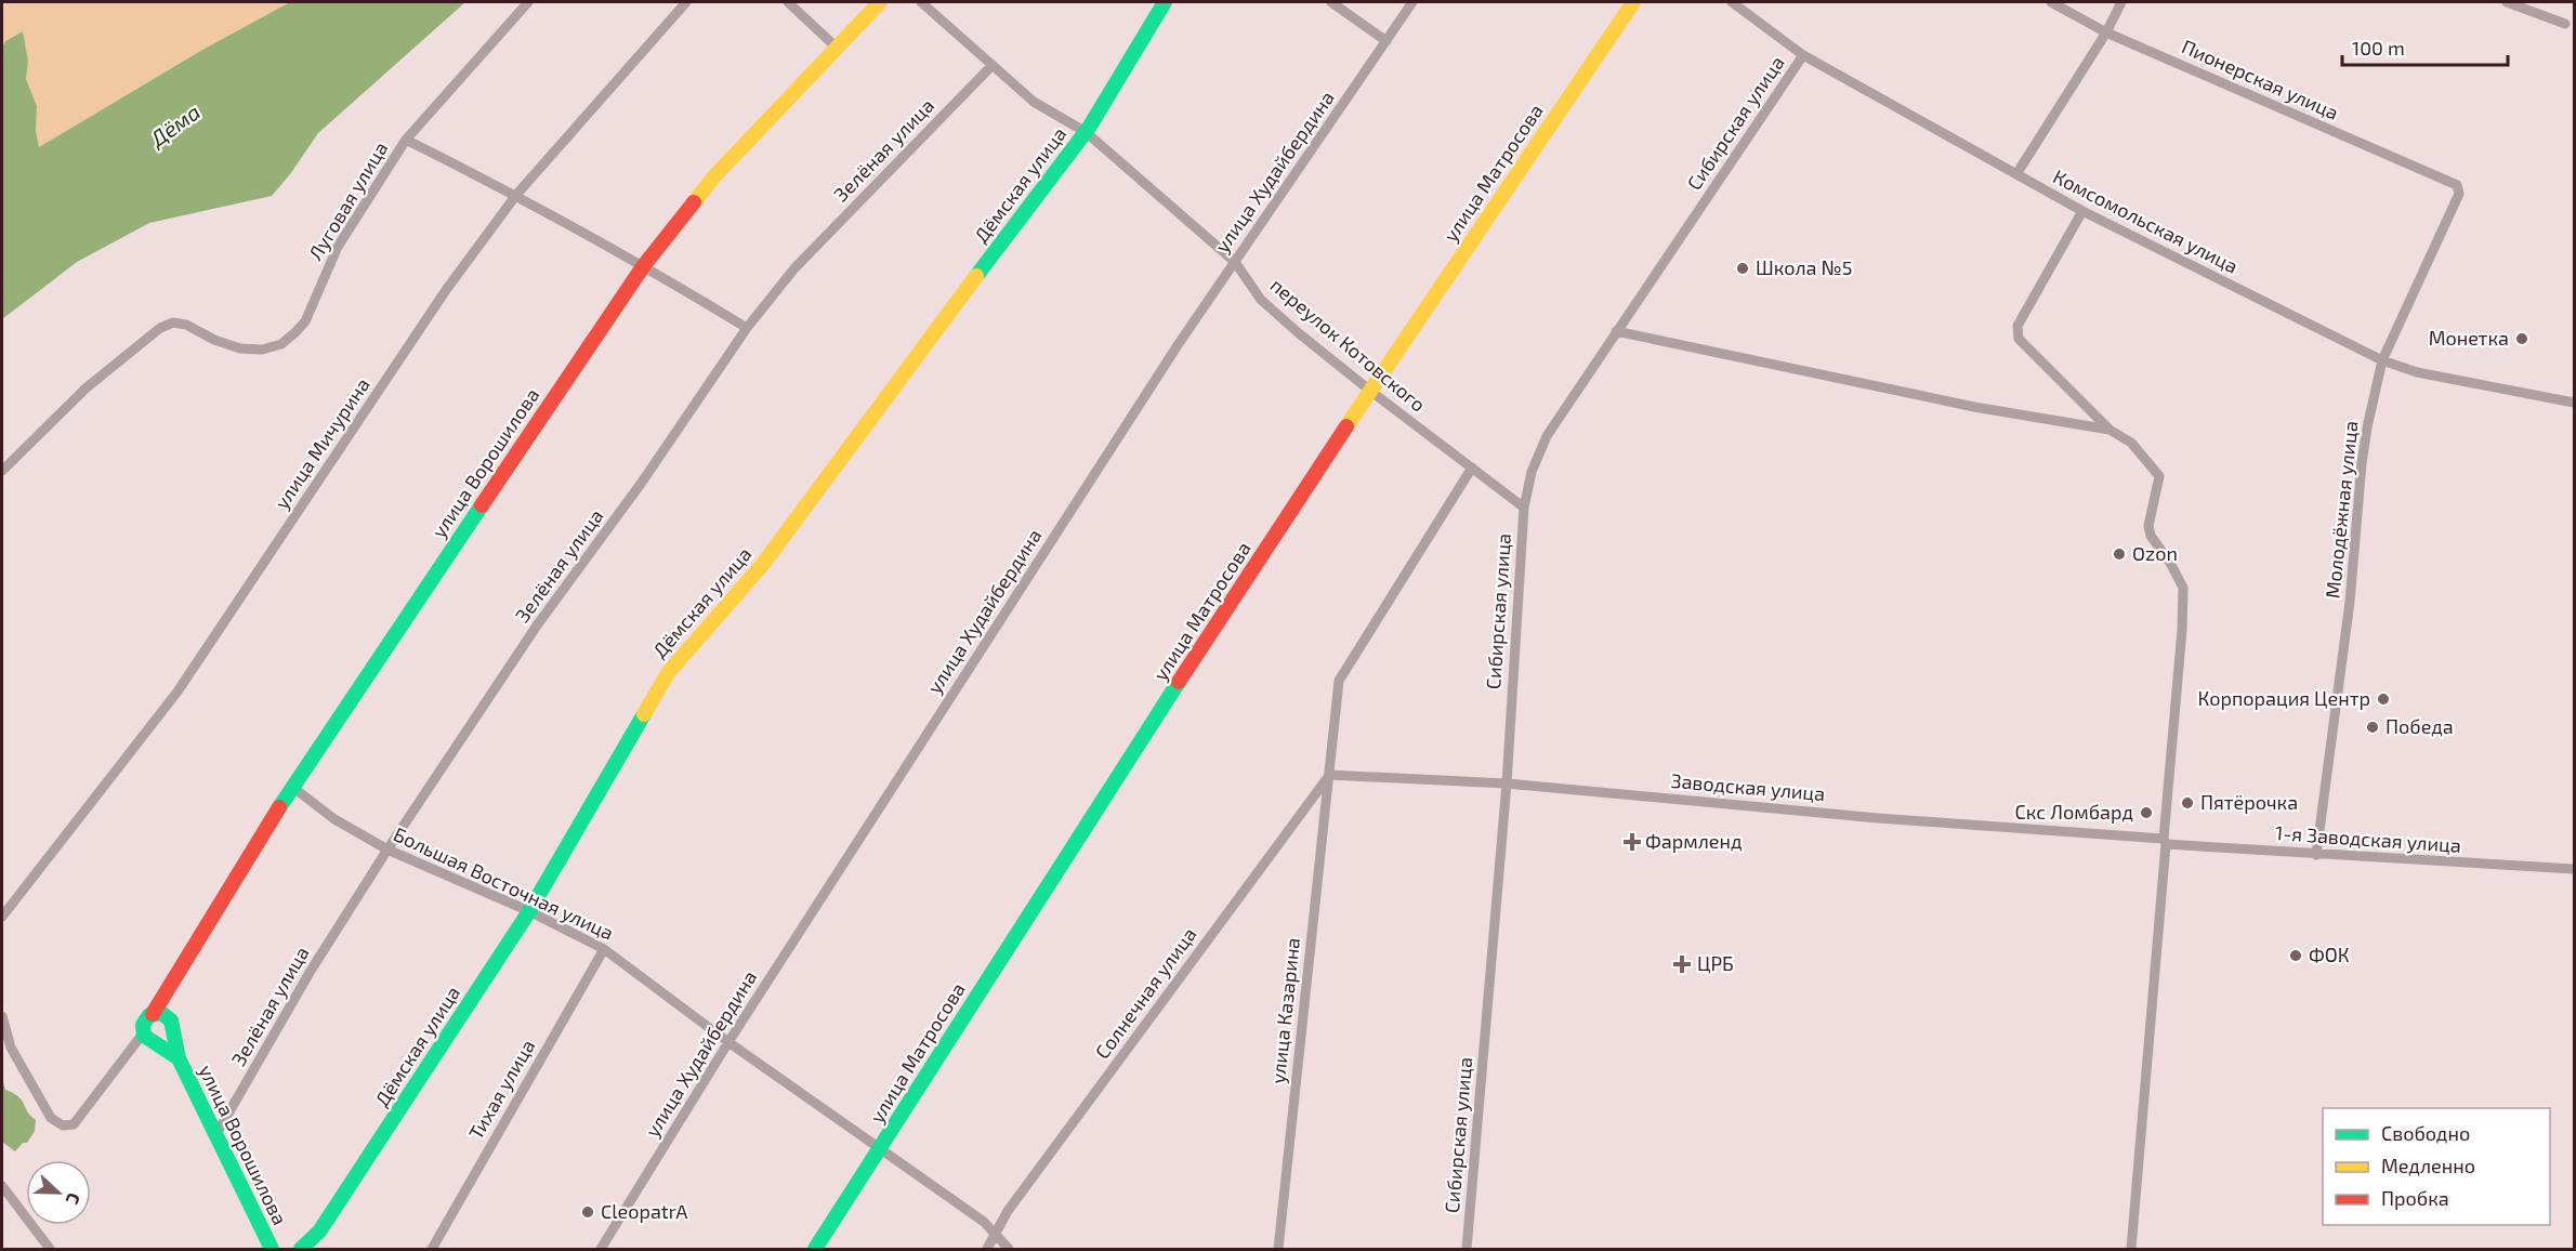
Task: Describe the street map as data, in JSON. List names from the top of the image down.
{
  "streets": {
    "street": [
      "Пионерская улица",
      "Сибирская улица",
      "Зелёная улица",
      "улица Худайбердина",
      "улица Матросова",
      "Дёмская улица",
      "Луговая улица",
      "Комсомольская улица",
      "переулок Котовского",
      "улица Мичурина",
      "улица Ворошилова",
      "Молодёжная улица",
      "Заводская улица",
      "1-я Заводская улица",
      "Большая Восточная улица",
      "Солнечная улица",
      "улица Казарина",
      "Тихая улица"
    ]
  },
  "crossings": [
    ["Пионерская улица", "Молодёжная улица"],
    ["Сибирская улица", "Комсомольская улица"],
    ["Сибирская улица", "переулок Котовского"],
    ["Сибирская улица", "Заводская улица"],
    ["Зелёная улица", "переулок Котовского"],
    ["Зелёная улица", "улица Ворошилова"],
    ["Зелёная улица", "Большая Восточная улица"],
    ["улица Худайбердина", "переулок Котовского"],
    ["улица Худайбердина", "Большая Восточная улица"],
    ["улица Матросова", "переулок Котовского"],
    ["улица Матросова", "Большая Восточная улица"],
    ["Дёмская улица", "переулок Котовского"],
    ["Дёмская улица", "Большая Восточная улица"],
    ["Комсомольская улица", "Молодёжная улица"],
    ["переулок Котовского", "улица Казарина"],
    ["улица Ворошилова", "Большая Восточная улица"],
    ["Молодёжная улица", "1-я Заводская улица"],
    ["Заводская улица", "1-я Заводская улица"],
    ["Заводская улица", "Солнечная улица"],
    ["Заводская улица", "улица Казарина"],
    ["Большая Восточная улица", "Солнечная улица"],
    ["Большая Восточная улица", "Тихая улица"],
    ["Солнечная улица", "улица Казарина"]
  ],
  "water": ["Дёма"],
  "places": {
    "other": [
      "Школа №5",
      "Монетка",
      "Ozon",
      "Корпорация Центр",
      "Победа",
      "Пятёрочка",
      "Скс Ломбард",
      "ФОК",
      "CleopatrA"
    ],
    "health": ["Фармленд", "ЦРБ"]
  },
  "legend": ["Свободно", "Медленно", "Пробка"],
  "scale_bar": "100 m",
  "north": "right"
}
